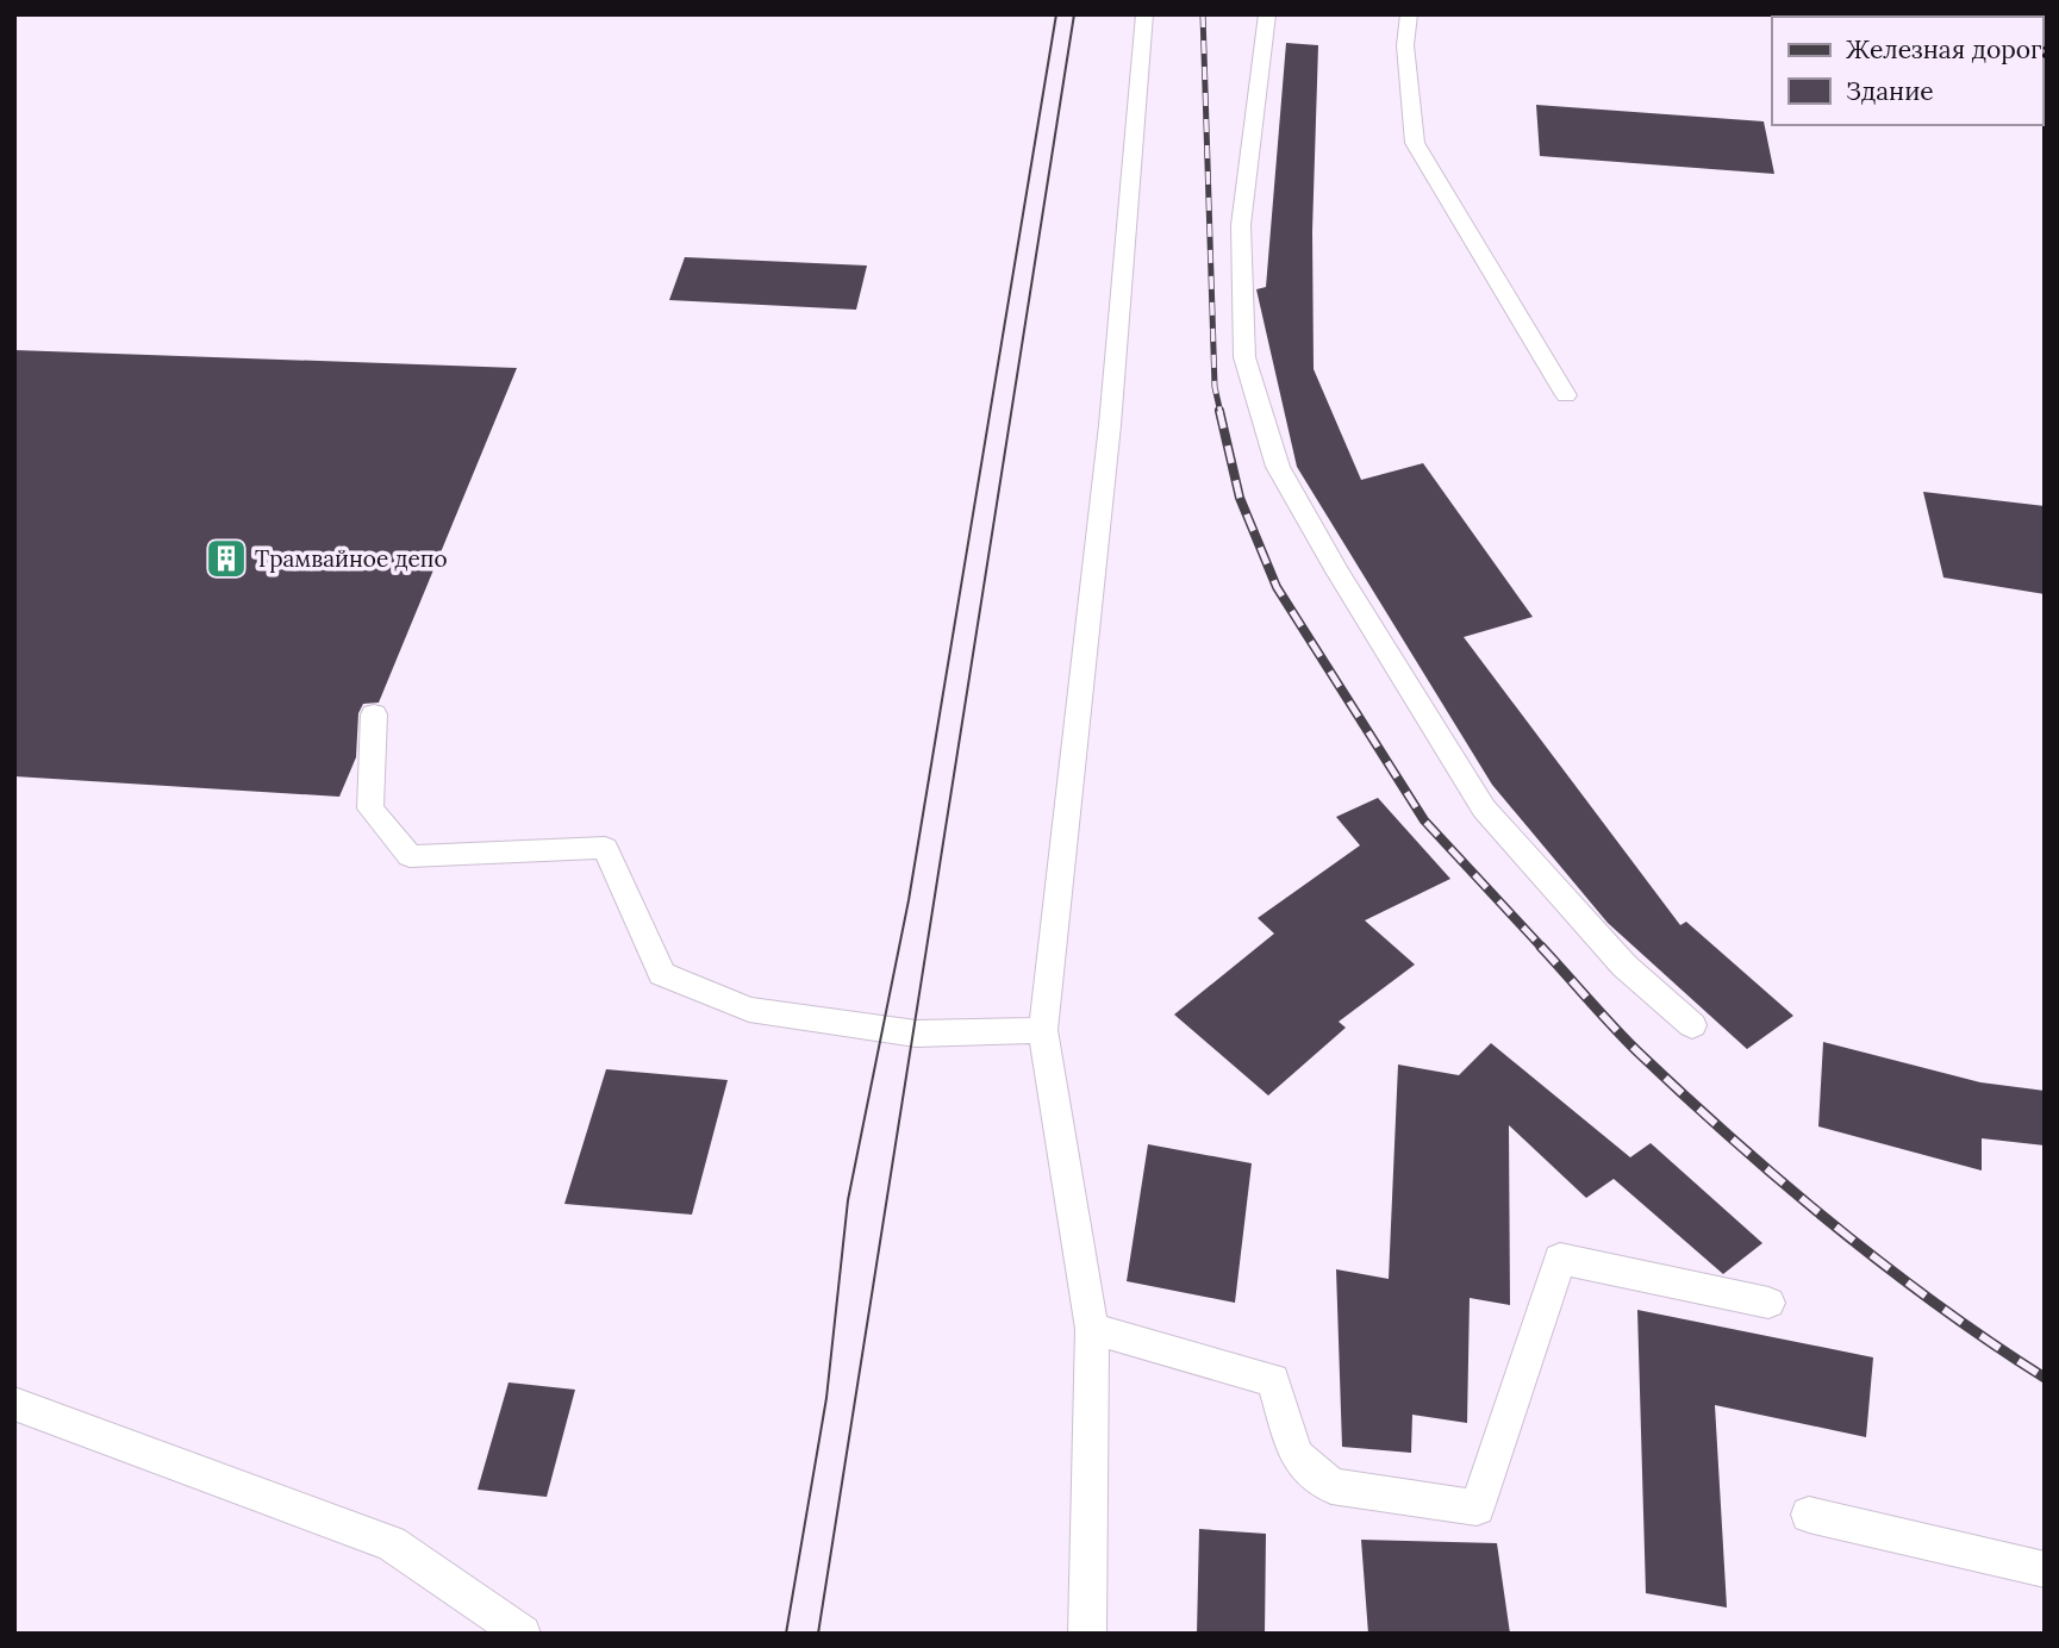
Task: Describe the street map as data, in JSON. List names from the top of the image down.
{
  "places": {
    "building": ["Трамвайное депо"]
  },
  "legend": ["Железная дорога", "Здание"]
}
